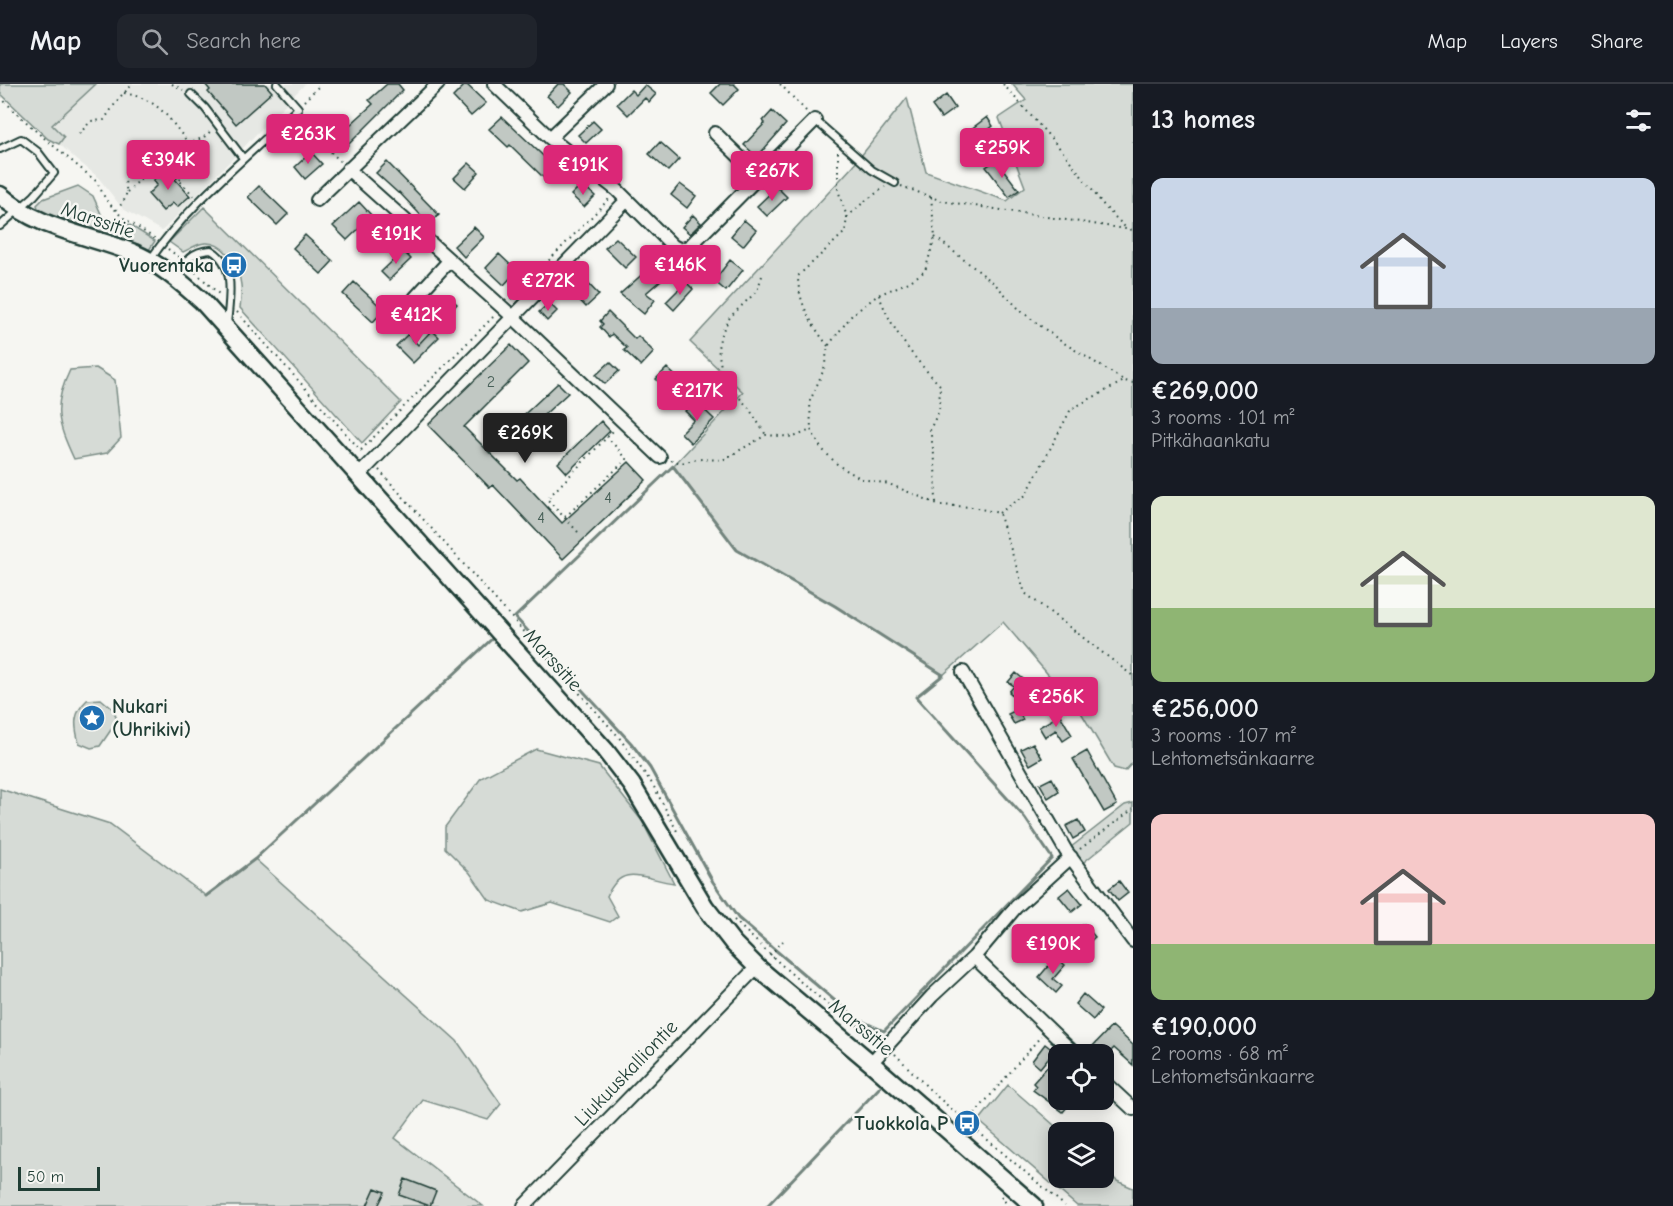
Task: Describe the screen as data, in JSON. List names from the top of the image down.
{
  "streets": {
    "main road": ["Marssitie"],
    "street": ["Liukuuskalliontie"]
  },
  "crossings": [
    ["Marssitie", "Liukuuskalliontie"]
  ],
  "places": {
    "bus stop": ["Vuorentaka", "Tuokkola P"],
    "place": ["Nukari (Uhrikivi)"]
  },
  "house_numbers": ["2", "4", "4"],
  "scale_bar": "50 m",
  "page": {
    "header": "Map",
    "search": "Search here",
    "nav": ["Map", "Layers", "Share"],
    "heading": "13 homes",
    "price": [
      "€263K",
      "€259K",
      "€394K",
      "€191K",
      "€267K",
      "€191K",
      "€146K",
      "€272K",
      "€412K",
      "€217K",
      "€269K",
      "€256K",
      "€190K"
    ],
    "list": [
      {
        "name": "€269,000",
        "note": "3 rooms · 101 m² · Pitkähaankatu"
      },
      {
        "name": "€256,000",
        "note": "3 rooms · 107 m² · Lehtometsänkaarre"
      },
      {
        "name": "€190,000",
        "note": "2 rooms · 68 m² · Lehtometsänkaarre"
      }
    ],
    "scale": "50 m"
  }
}
